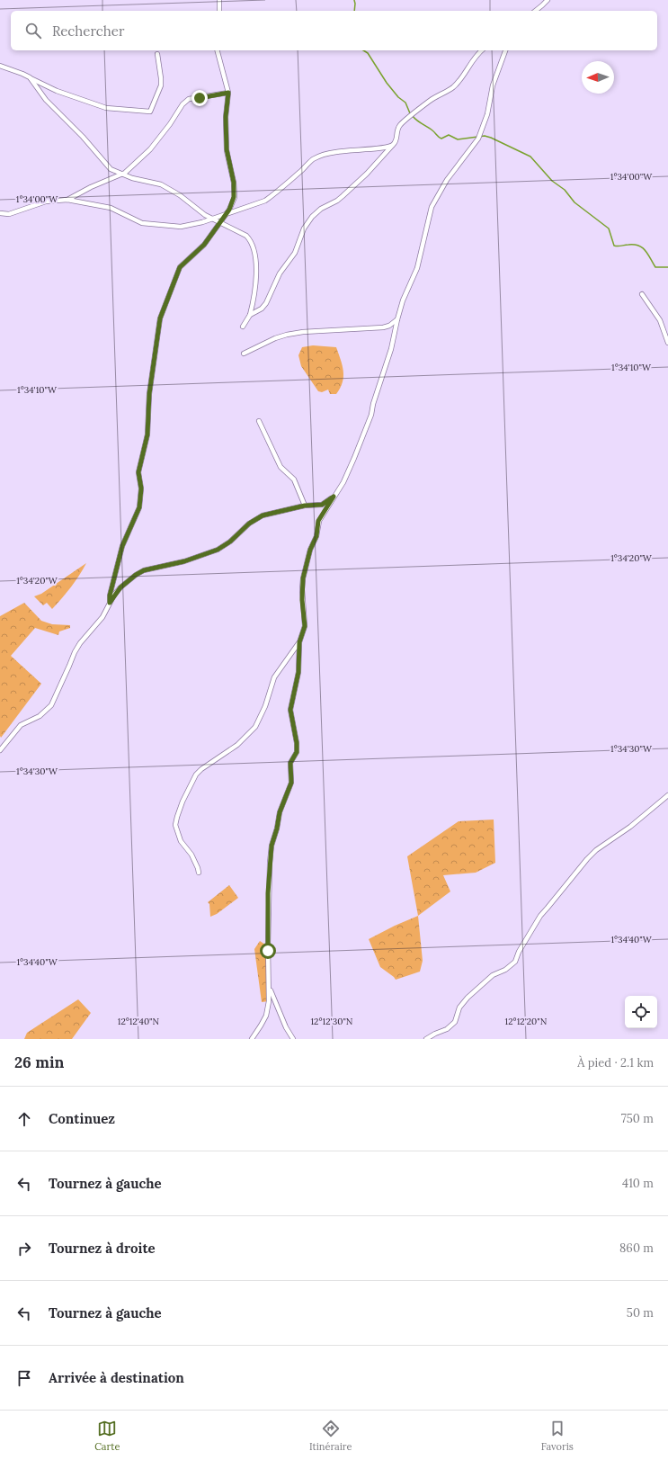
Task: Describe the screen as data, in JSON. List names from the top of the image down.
{
  "north": "left",
  "page": {
    "search": "Rechercher",
    "heading": ["26 min", "À pied · 2.1 km"],
    "list": [
      ["Continuez", "750 m"],
      ["Tournez à gauche", "410 m"],
      ["Tournez à droite", "860 m"],
      ["Tournez à gauche", "50 m"],
      "Arrivée à destination"
    ],
    "nav": ["Carte", "Itinéraire", "Favoris"]
  },
  "coordinates": [
    "1°34'00\"W",
    "1°34'10\"W",
    "1°34'20\"W",
    "1°34'30\"W",
    "1°34'40\"W",
    "12°12'40\"N",
    "12°12'30\"N",
    "12°12'20\"N"
  ]
}
